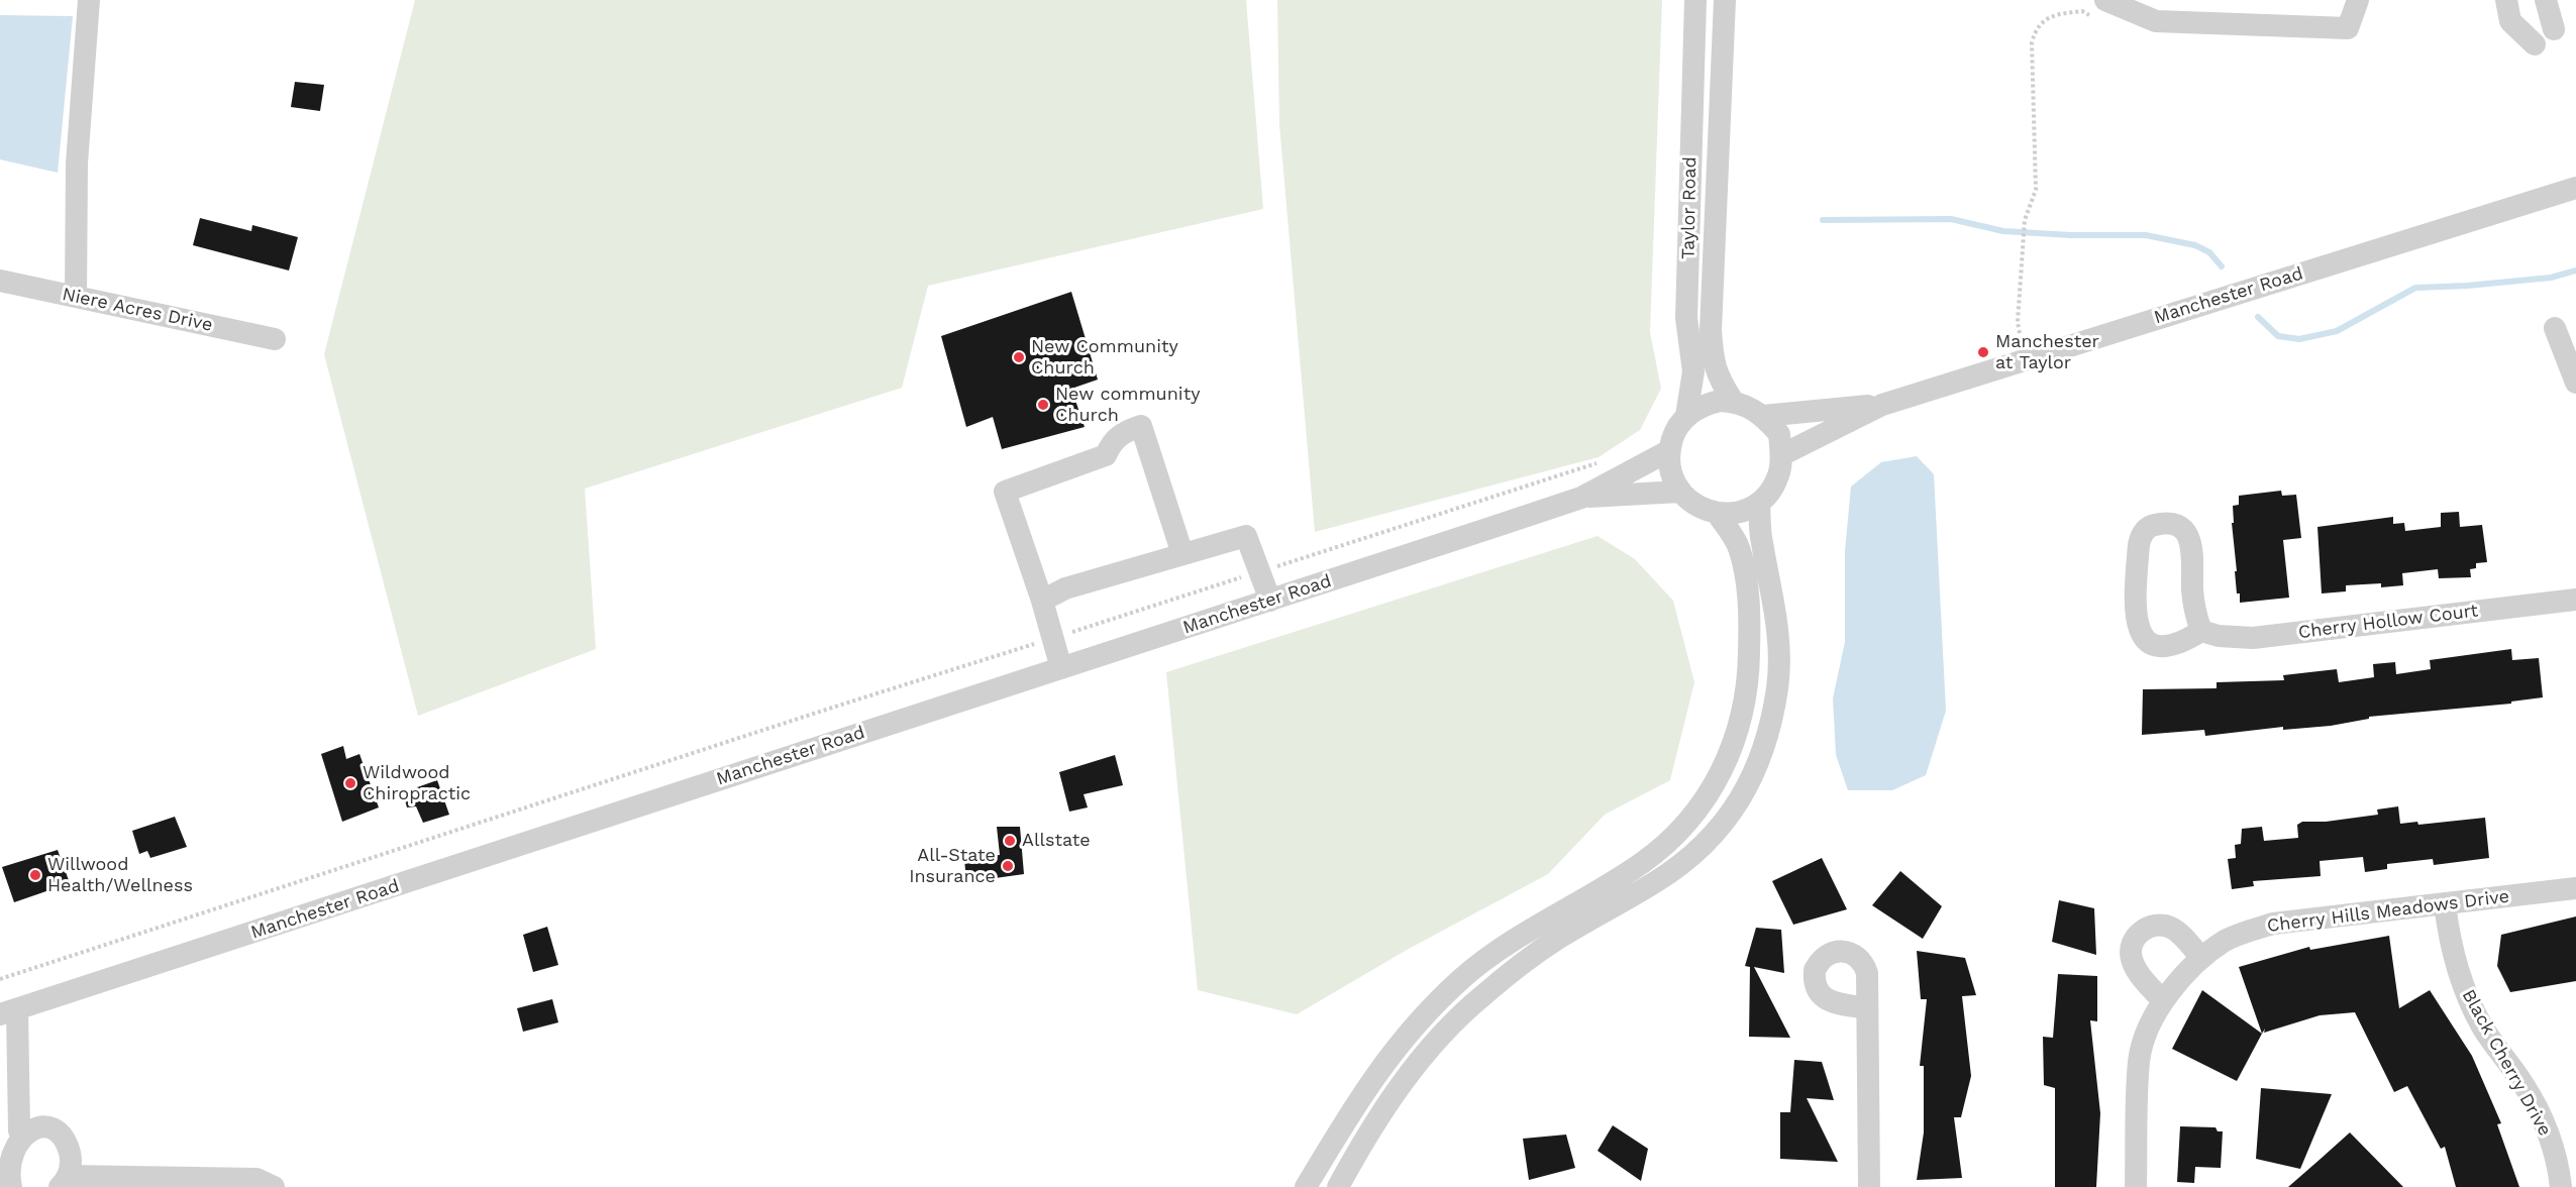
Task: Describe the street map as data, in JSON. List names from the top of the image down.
{
  "streets": {
    "street": [
      "Taylor Road",
      "Manchester Road",
      "Niere Acres Drive",
      "Cherry Hollow Court",
      "Cherry Hills Meadows Drive",
      "Black Cherry Drive"
    ]
  },
  "crossings": [
    ["Taylor Road", "Manchester Road"],
    ["Cherry Hills Meadows Drive", "Black Cherry Drive"]
  ],
  "places": [
    "Manchester at Taylor",
    "New Community Church",
    "New community Church",
    "Wildwood Chiropractic",
    "Allstate",
    "All-State Insurance",
    "Willwood Health/Wellness"
  ]
}
